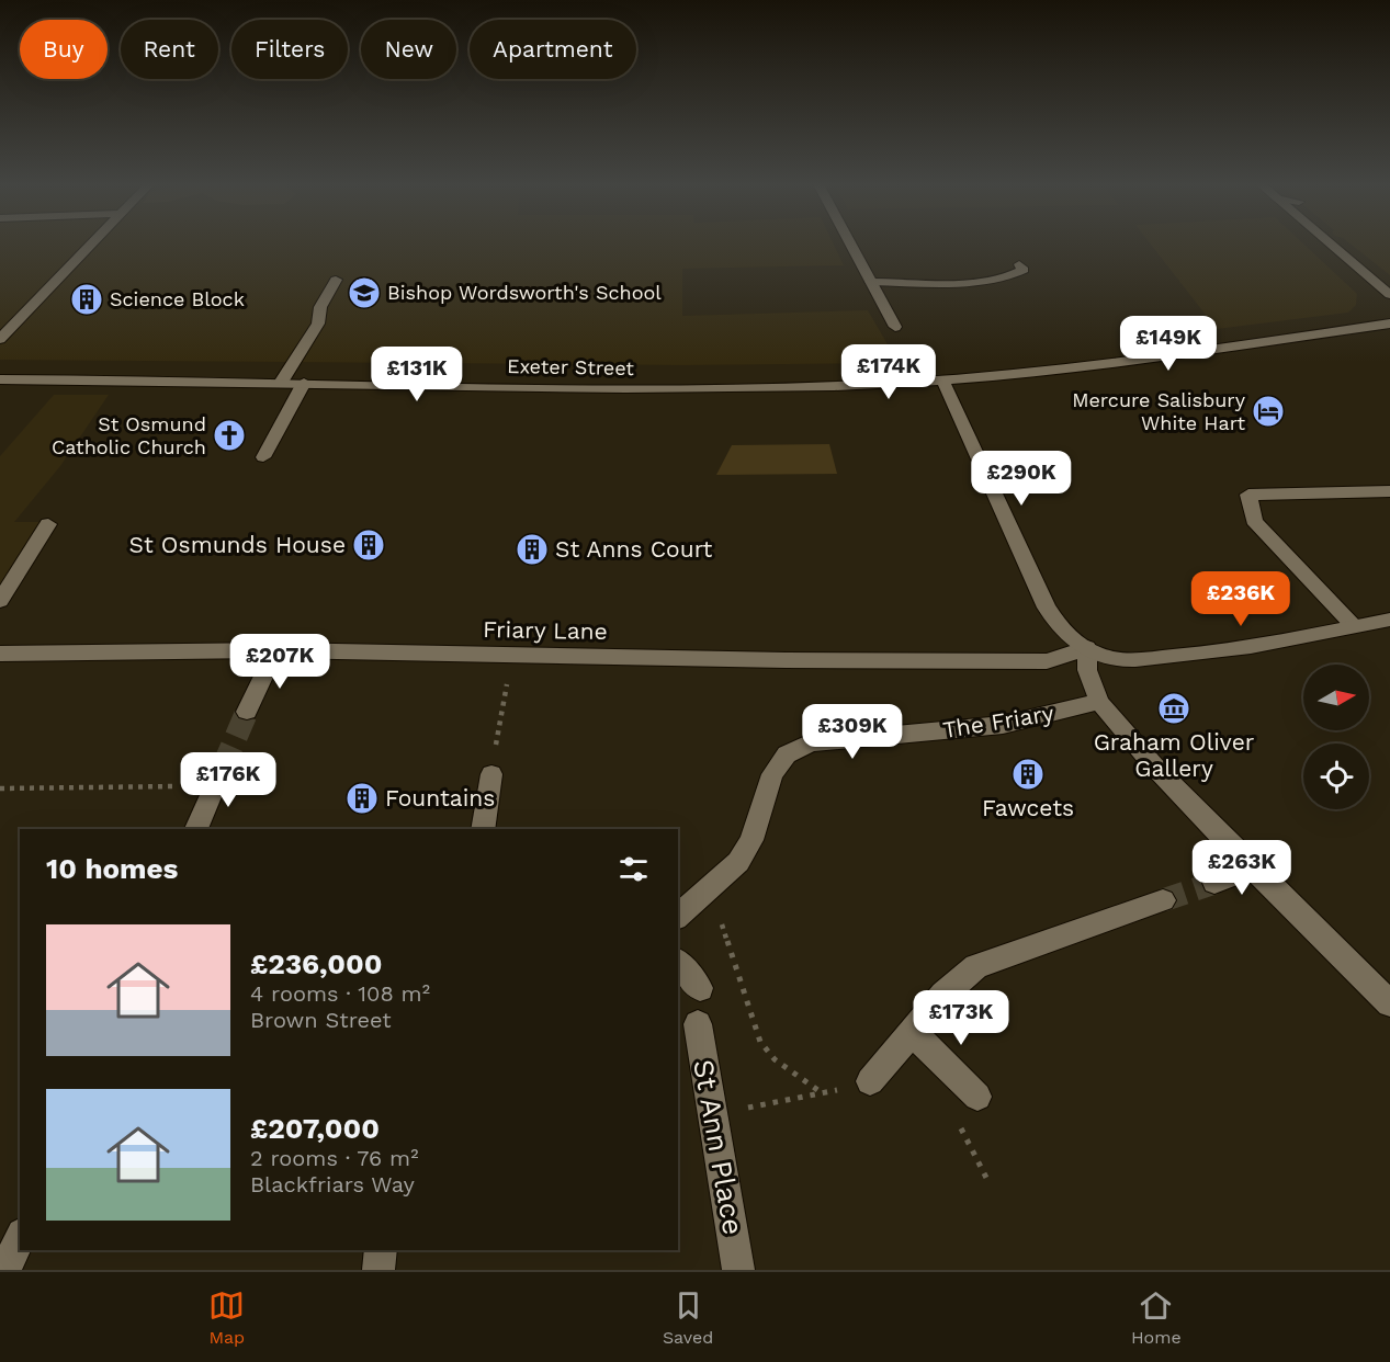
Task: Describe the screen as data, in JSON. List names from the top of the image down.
{
  "streets": {
    "street": [
      "Exeter Street",
      "Friary Lane",
      "The Friary",
      "St Ann Place"
    ]
  },
  "places": {
    "school or university": ["Bishop Wordsworth's School"],
    "building": [
      "Science Block",
      "St Osmunds House",
      "St Anns Court",
      "Fawcets",
      "Fountains"
    ],
    "hotel": ["Mercure Salisbury White Hart"],
    "church": ["St Osmund Catholic Church"],
    "museum": ["Graham Oliver Gallery"]
  },
  "north": "right",
  "page": {
    "chip": [
      "Buy",
      "Rent",
      "Filters",
      "New",
      "Apartment"
    ],
    "price": [
      "£149K",
      "£174K",
      "£131K",
      "£290K",
      "£236K",
      "£207K",
      "£309K",
      "£176K",
      "£263K",
      "£173K"
    ],
    "heading": "10 homes",
    "list": [
      {
        "name": "£236,000",
        "note": "4 rooms · 108 m² · Brown Street"
      },
      {
        "name": "£207,000",
        "note": "2 rooms · 76 m² · Blackfriars Way"
      }
    ],
    "tabs": ["Map", "Saved", "Home"]
  }
}
